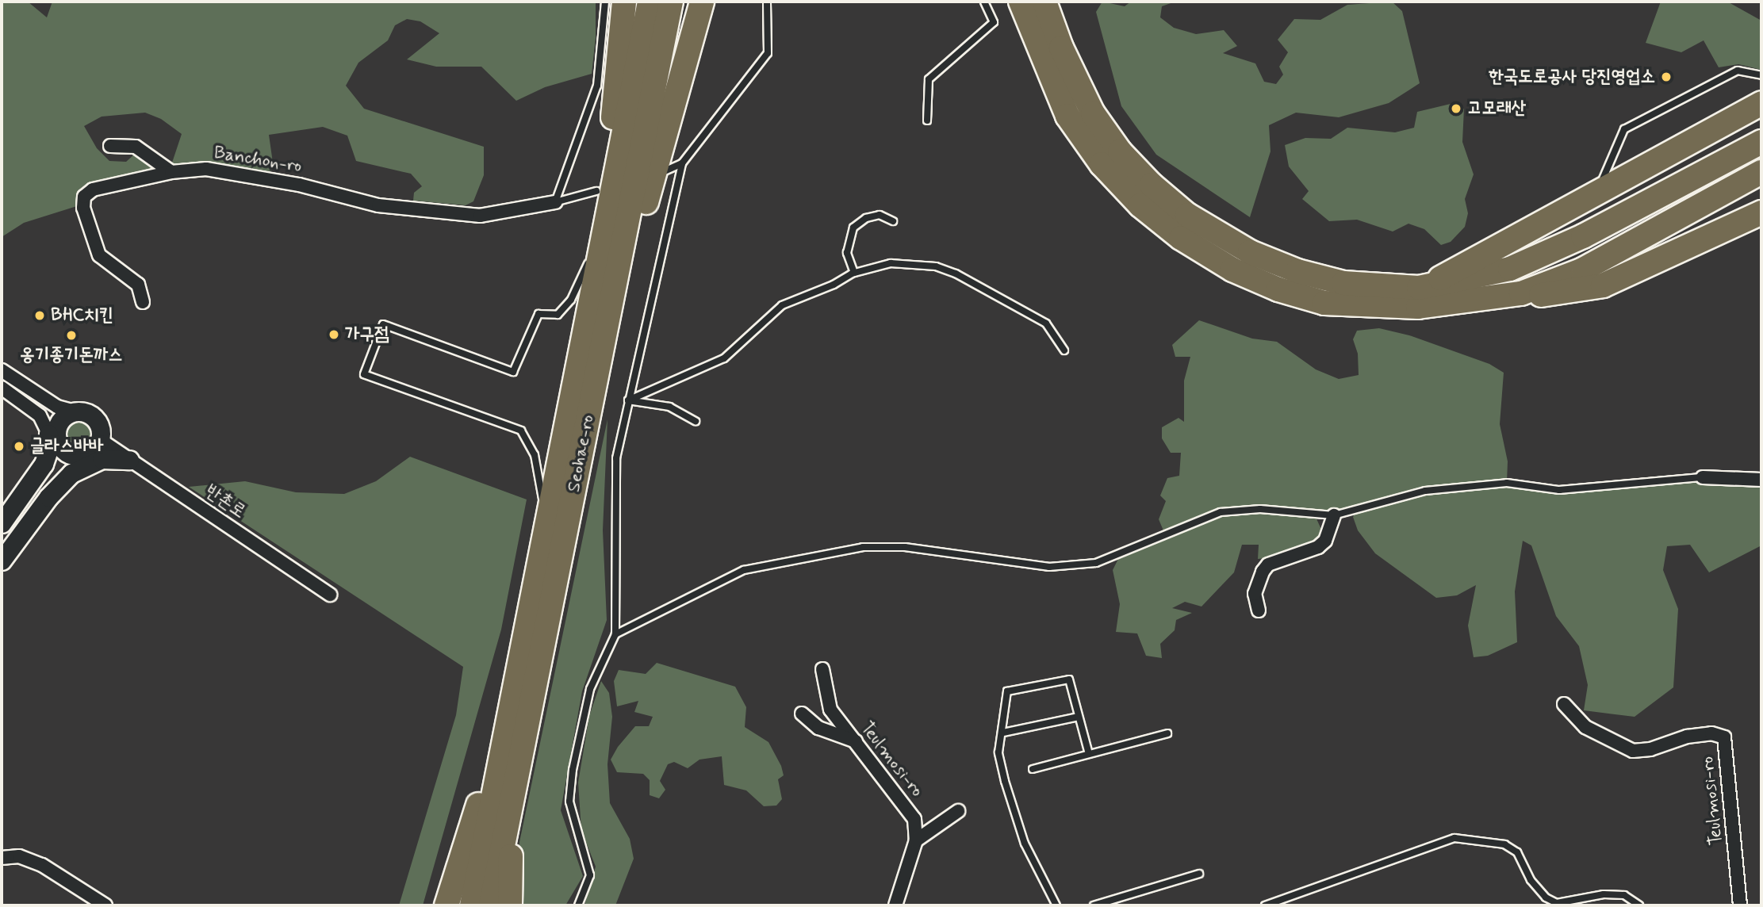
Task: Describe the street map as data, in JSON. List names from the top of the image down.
{
  "streets": {
    "highway": ["Seohae-ro"],
    "street": ["Banchon-ro", "반촌로", "Teulmosi-ro"]
  },
  "places": [
    "한국도로공사 당진영업소",
    "고모래산",
    "BHC치킨",
    "가구점",
    "옹기종기돈까스",
    "글라스바바"
  ]
}
